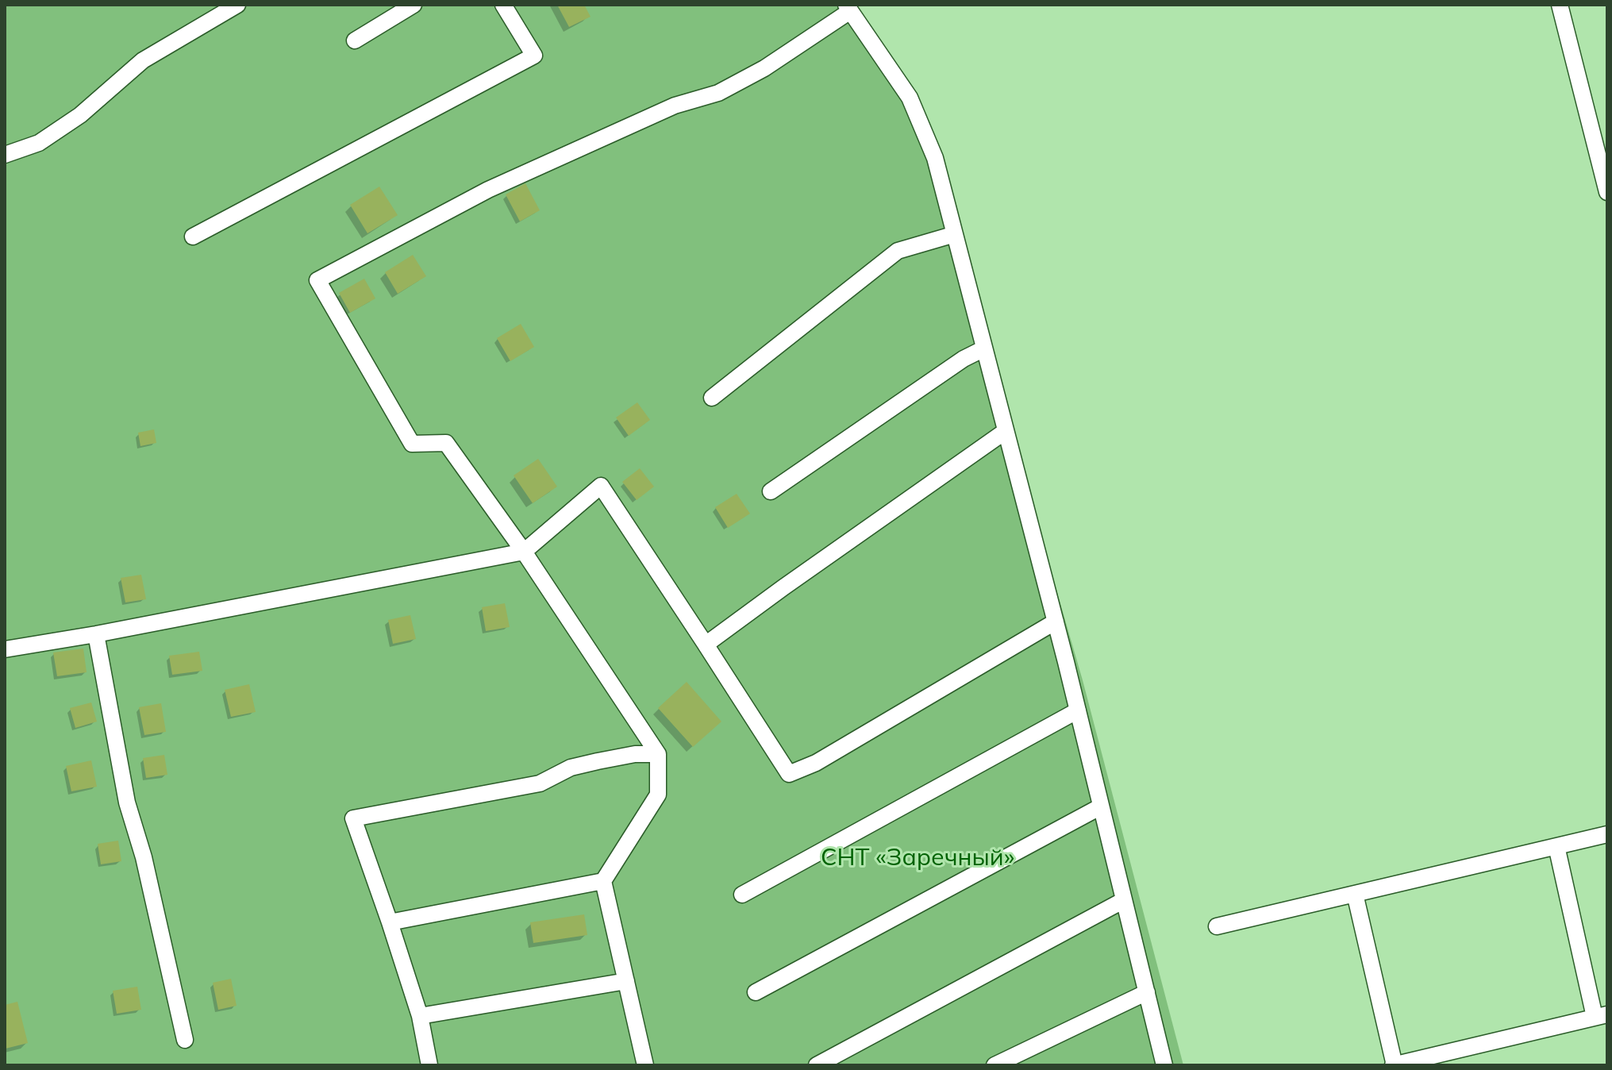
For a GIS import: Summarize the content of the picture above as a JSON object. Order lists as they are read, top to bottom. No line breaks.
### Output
{"parks":["СНТ «Заречный»"]}
